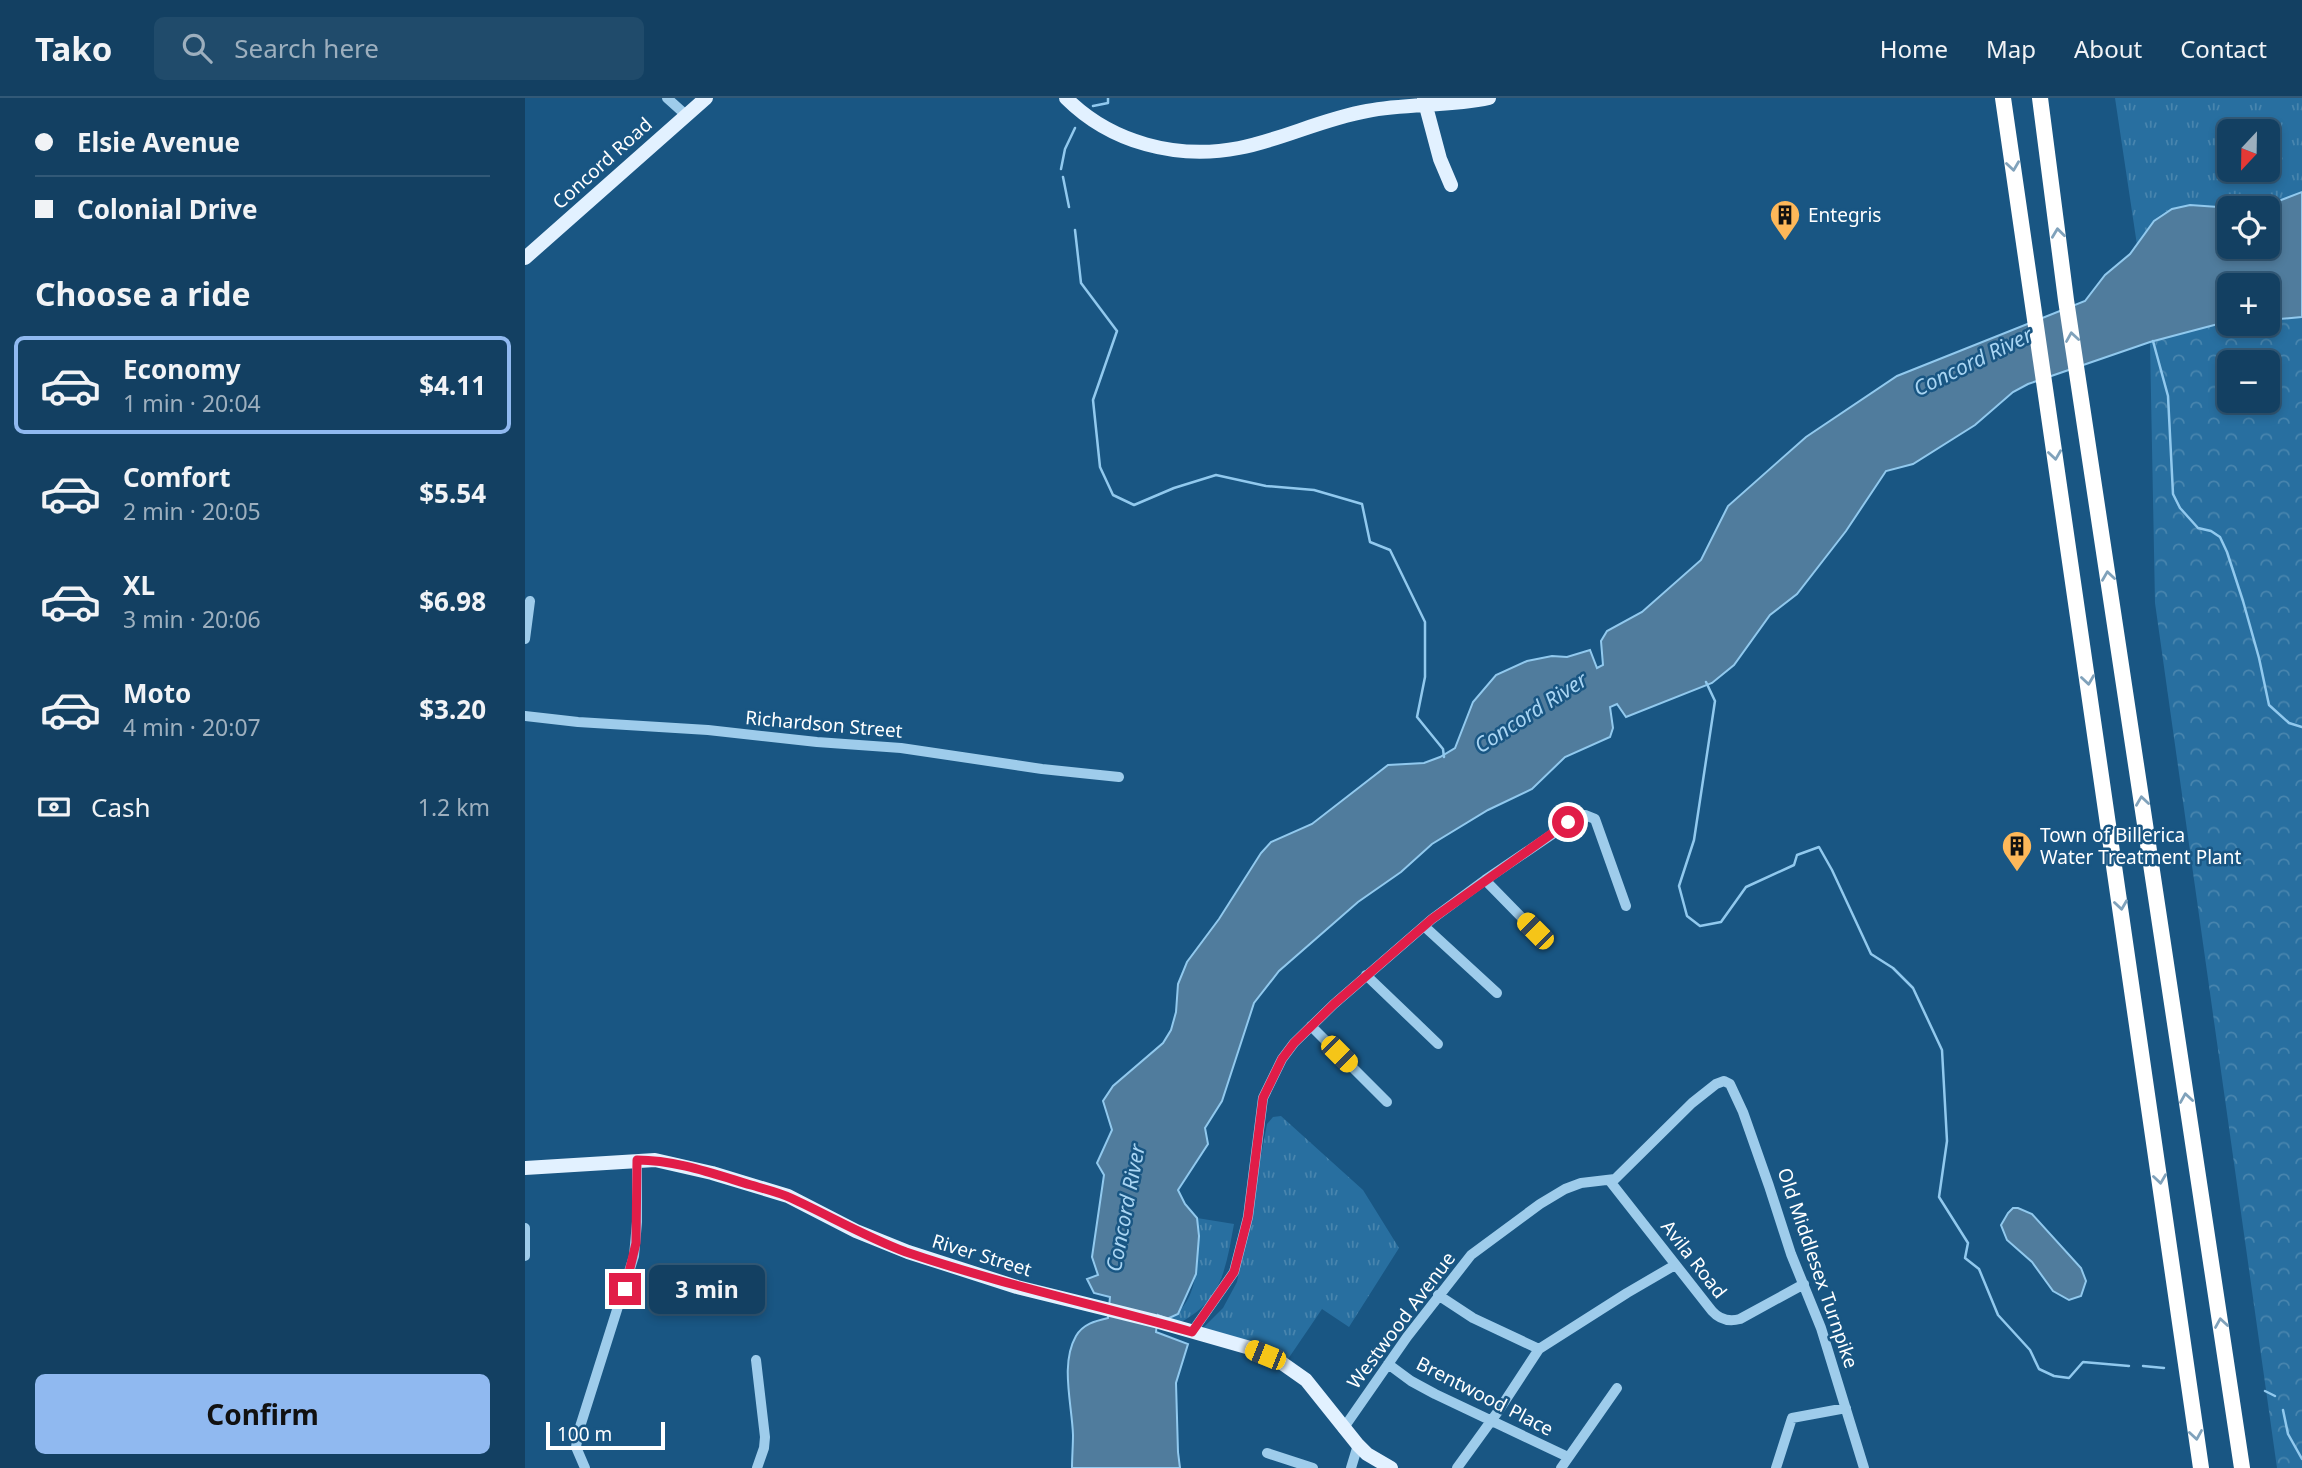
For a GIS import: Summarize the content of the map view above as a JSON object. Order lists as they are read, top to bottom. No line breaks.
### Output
{"streets":{"main road":["Concord Road","River Street"],"street":["Richardson Street","Avila Road","Old Middlesex Turnpike","Westwood Avenue","Brentwood Place"]},"crossings":[["River Street","Westwood Avenue"],["Avila Road","Old Middlesex Turnpike"],["Avila Road","Westwood Avenue"],["Old Middlesex Turnpike","Westwood Avenue"],["Westwood Avenue","Brentwood Place"]],"water":["Concord River"],"places":{"building":["Entegris","Town of Billerica Water Treatment Plant"]},"scale_bar":"100 m","north":"bottom","page":{"header":"Tako","search":"Search here","nav":["Home","Map","About","Contact"],"banner":["Elsie Avenue","Colonial Drive"],"map_buttons":["+","−"],"heading":"Choose a ride","list":[{"name":"Economy","note":"1 min · 20:04","value":"$4.11"},{"name":"Comfort","note":"2 min · 20:05","value":"$5.54"},{"name":"XL","note":"3 min · 20:06","value":"$6.98"},{"name":"Moto","note":"4 min · 20:07","value":"$3.20"}],"pay":["Cash","1.2 km"],"bubble":"3 min","buttons":"Confirm","scale":"100 m"}}
